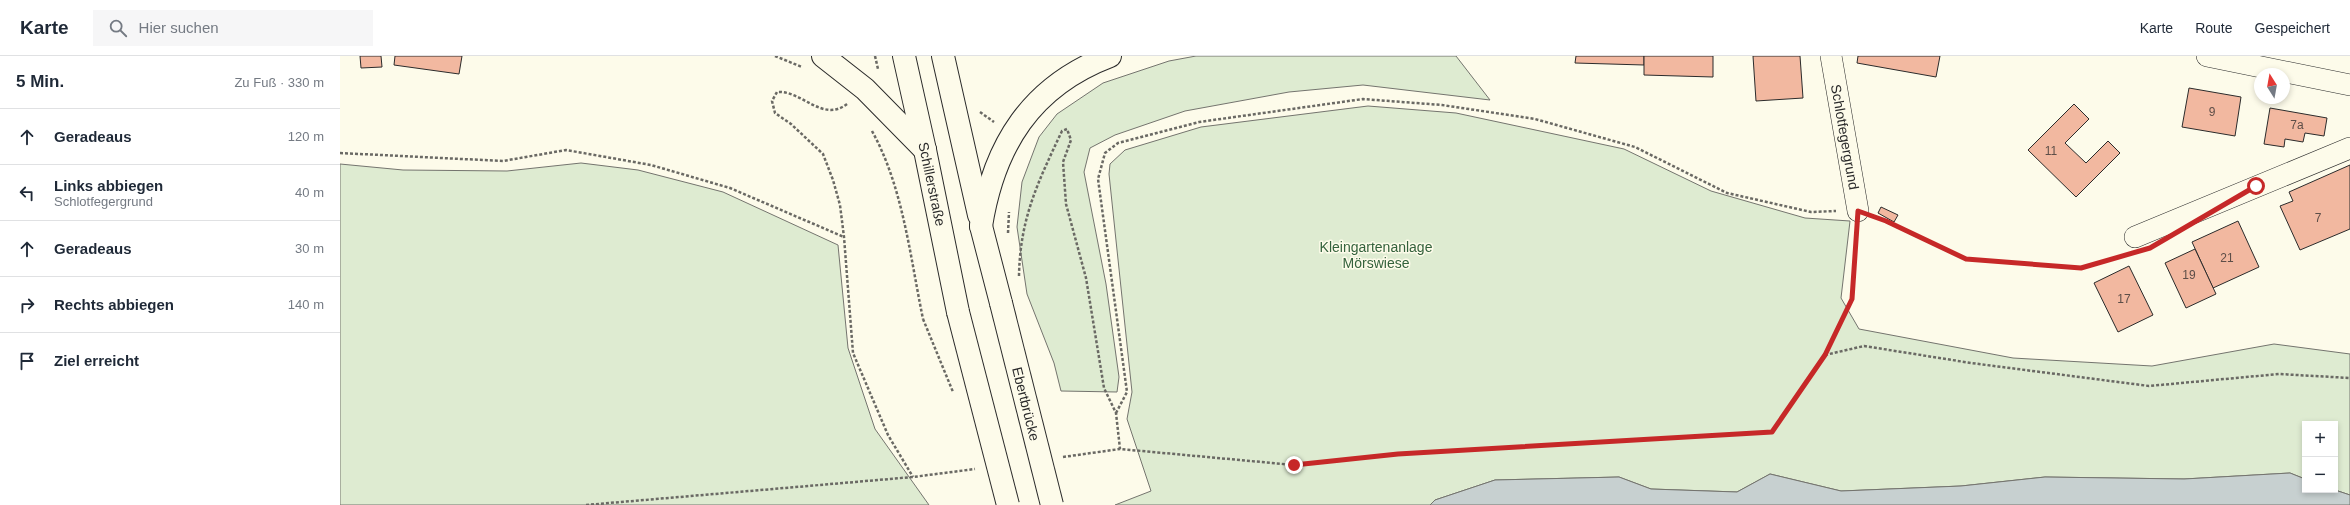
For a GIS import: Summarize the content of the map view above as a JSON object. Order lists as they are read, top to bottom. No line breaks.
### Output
{"streets":{"main road":["Schillerstraße","Ebertbrücke"],"street":["Schlotfegergrund"]},"parks":["Kleingartenanlage Mörswiese"],"house_numbers":["9","7a","11","7","21","19","17"],"north":"top","page":{"header":"Karte","search":"Hier suchen","nav":["Karte","Route","Gespeichert"],"heading":["5 Min.","Zu Fuß · 330 m"],"list":[["Geradeaus","120 m"],["Links abbiegen","Schlotfegergrund","40 m"],["Geradeaus","30 m"],["Rechts abbiegen","140 m"],"Ziel erreicht"],"map_buttons":["+","−"]}}
